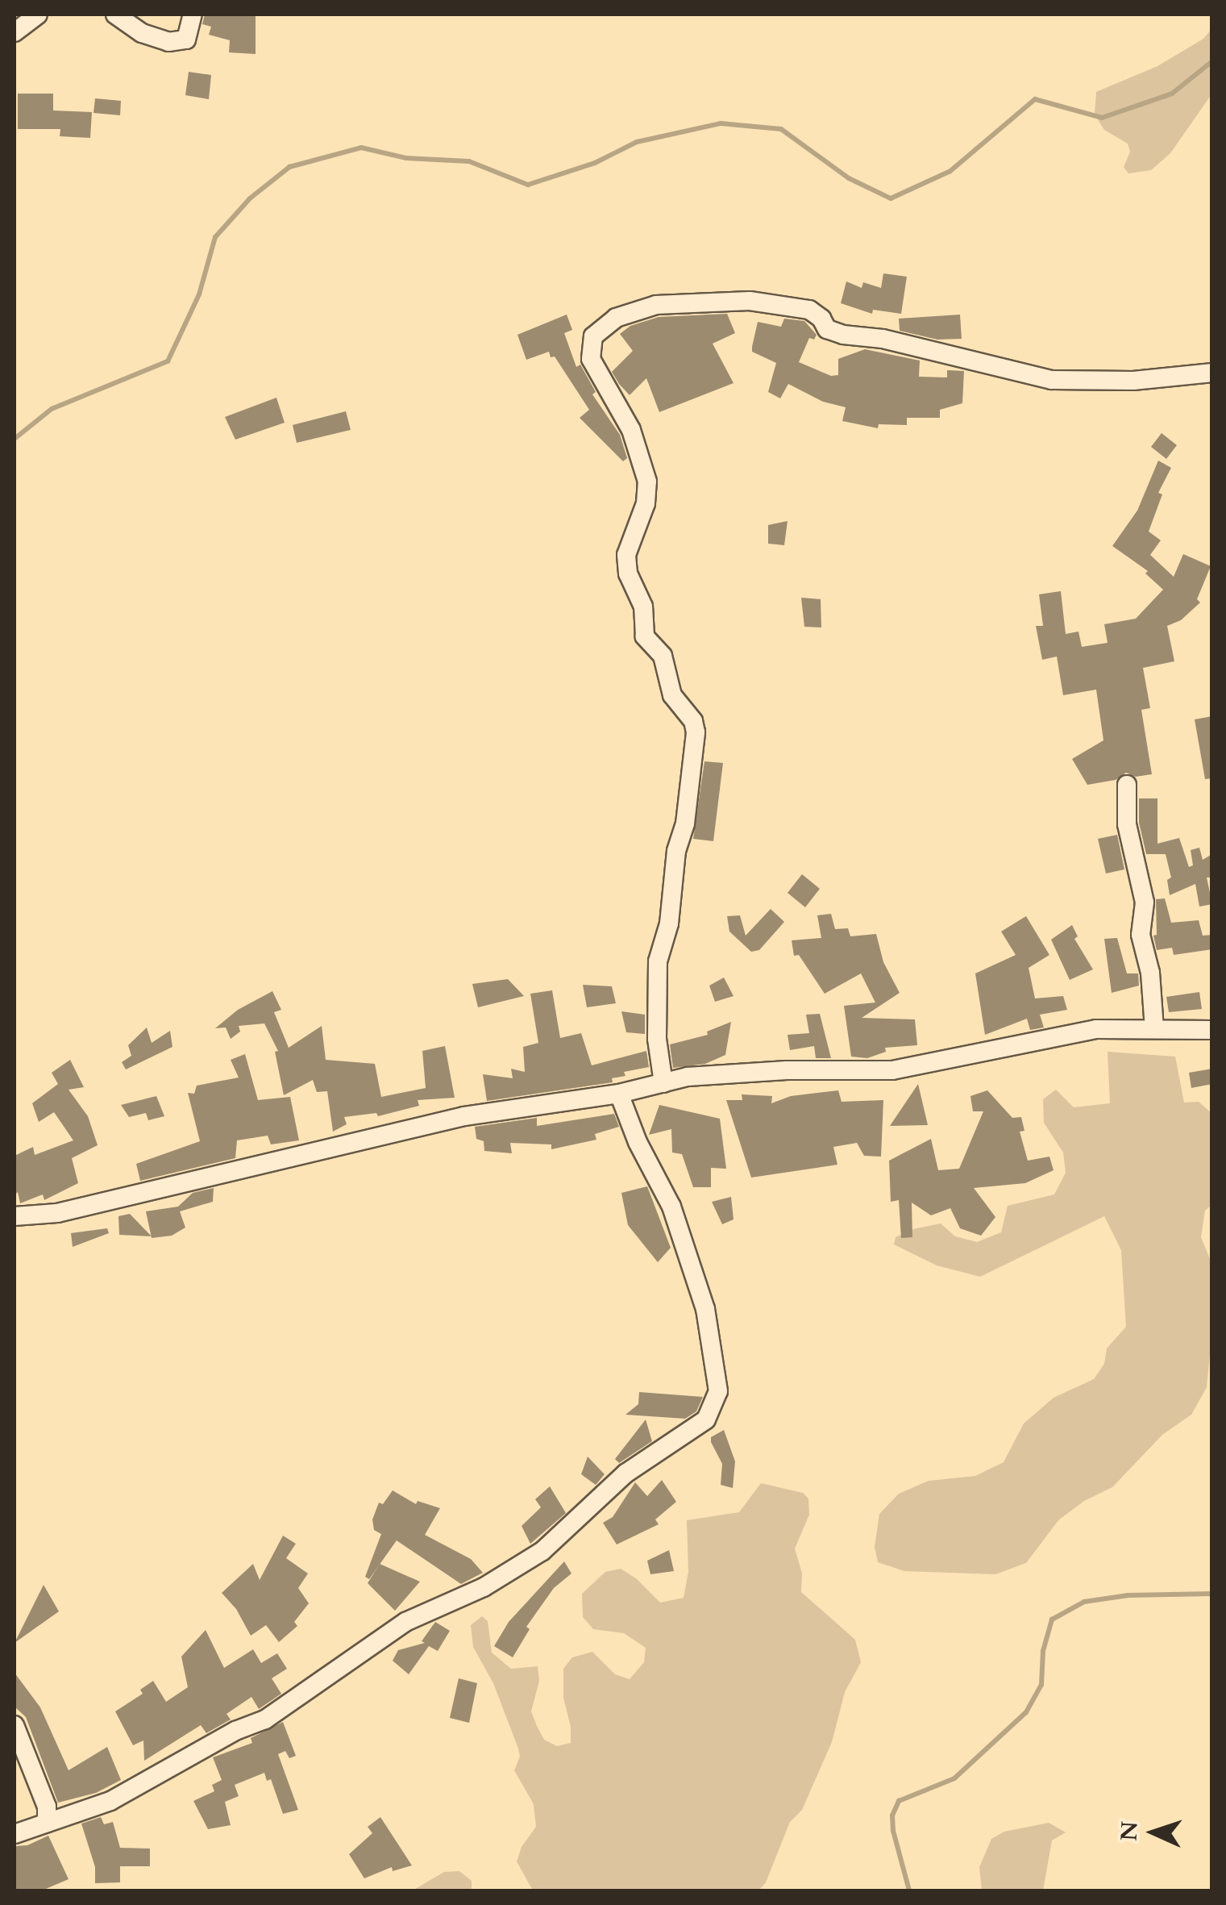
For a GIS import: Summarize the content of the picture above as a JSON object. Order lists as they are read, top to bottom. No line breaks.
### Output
{"north":"left"}
